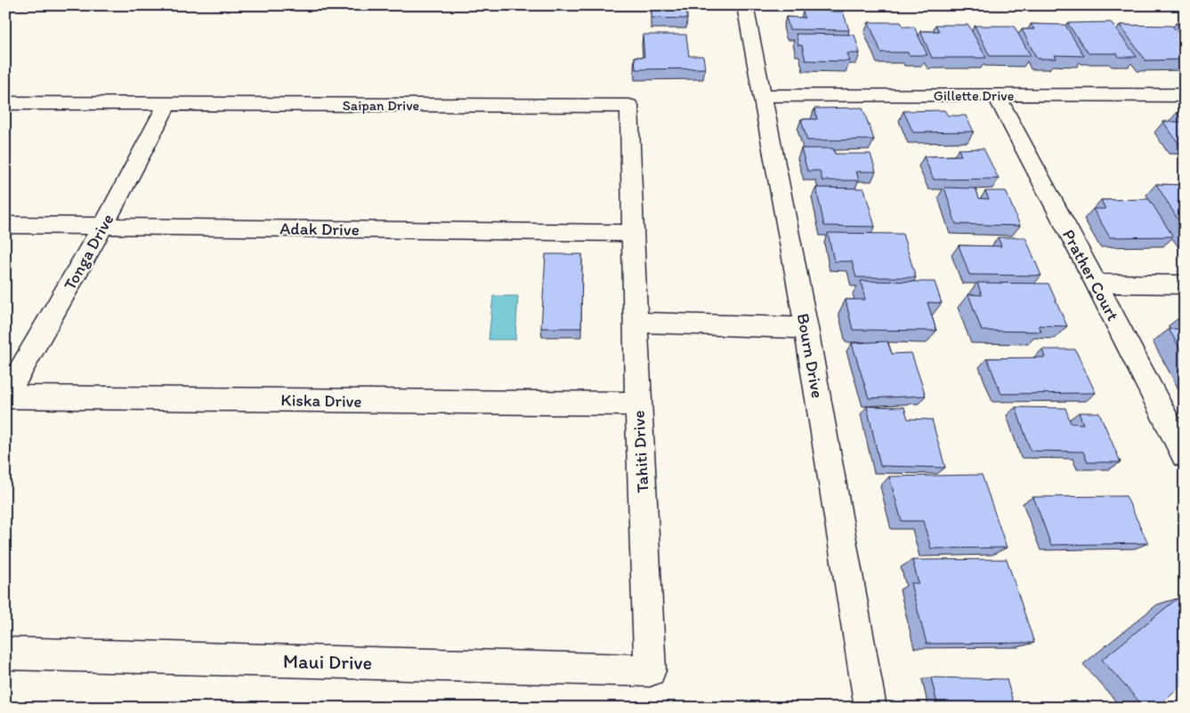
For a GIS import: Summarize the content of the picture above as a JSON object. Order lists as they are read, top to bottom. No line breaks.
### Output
{"streets":{"street":["Gillette Drive","Saipan Drive","Adak Drive","Tonga Drive","Prather Court","Bourn Drive","Kiska Drive","Tahiti Drive","Maui Drive"]},"crossings":[["Gillette Drive","Prather Court"],["Gillette Drive","Bourn Drive"],["Saipan Drive","Adak Drive"],["Saipan Drive","Tonga Drive"],["Saipan Drive","Tahiti Drive"],["Adak Drive","Tonga Drive"],["Adak Drive","Tahiti Drive"],["Tonga Drive","Kiska Drive"],["Kiska Drive","Tahiti Drive"],["Tahiti Drive","Maui Drive"]]}
